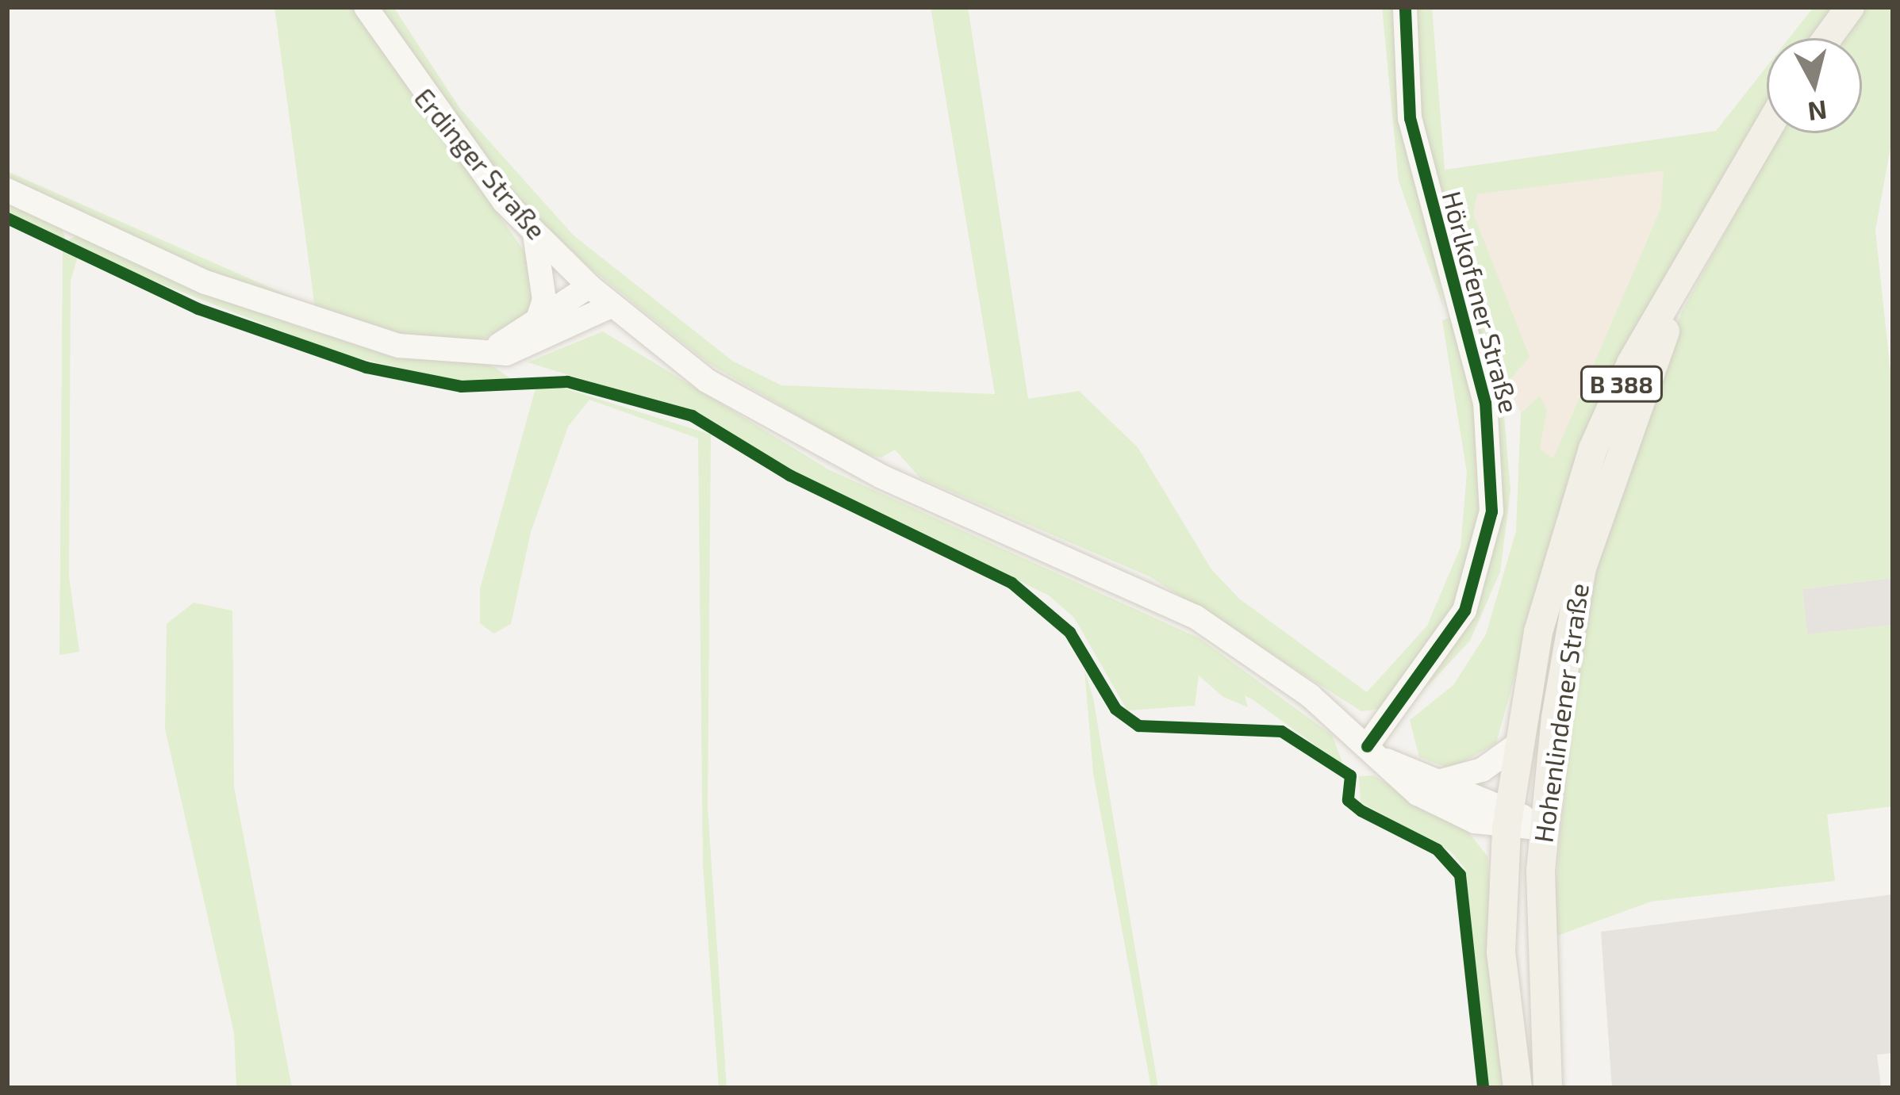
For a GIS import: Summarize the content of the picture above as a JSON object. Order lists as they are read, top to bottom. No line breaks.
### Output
{"streets":{"main road":["Erdinger Straße","Hörlkofener Straße","B 388","Hohenlindener Straße"]},"crossings":[["Erdinger Straße","Hörlkofener Straße"],["B 388","Hohenlindener Straße"]],"north":"bottom"}
